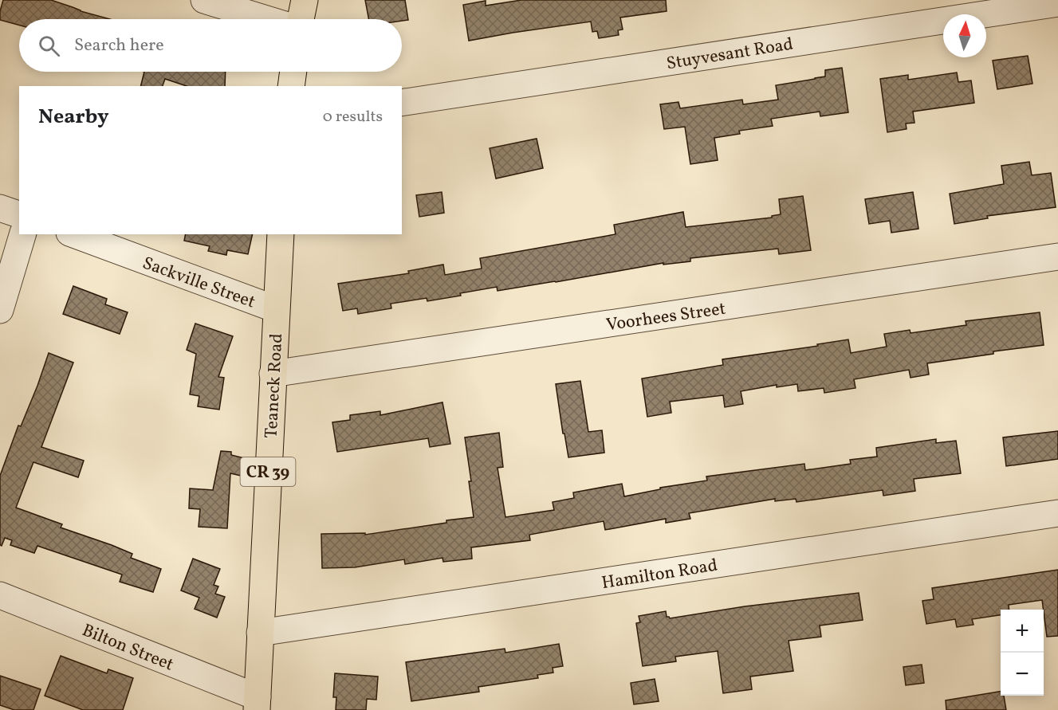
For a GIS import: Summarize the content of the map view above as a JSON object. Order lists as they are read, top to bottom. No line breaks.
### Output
{"streets":{"main road":["Teaneck Road","CR 39"],"street":["Stuyvesant Road","Sackville Street","Voorhees Street","Hamilton Road","Bilton Street"]},"crossings":[["Sackville Street","Teaneck Road"],["Voorhees Street","Teaneck Road"],["Teaneck Road","Hamilton Road"],["Teaneck Road","Bilton Street"]],"north":"top","page":{"search":"Search here","heading":["Nearby","0 results"],"map_buttons":["+","−"]}}
